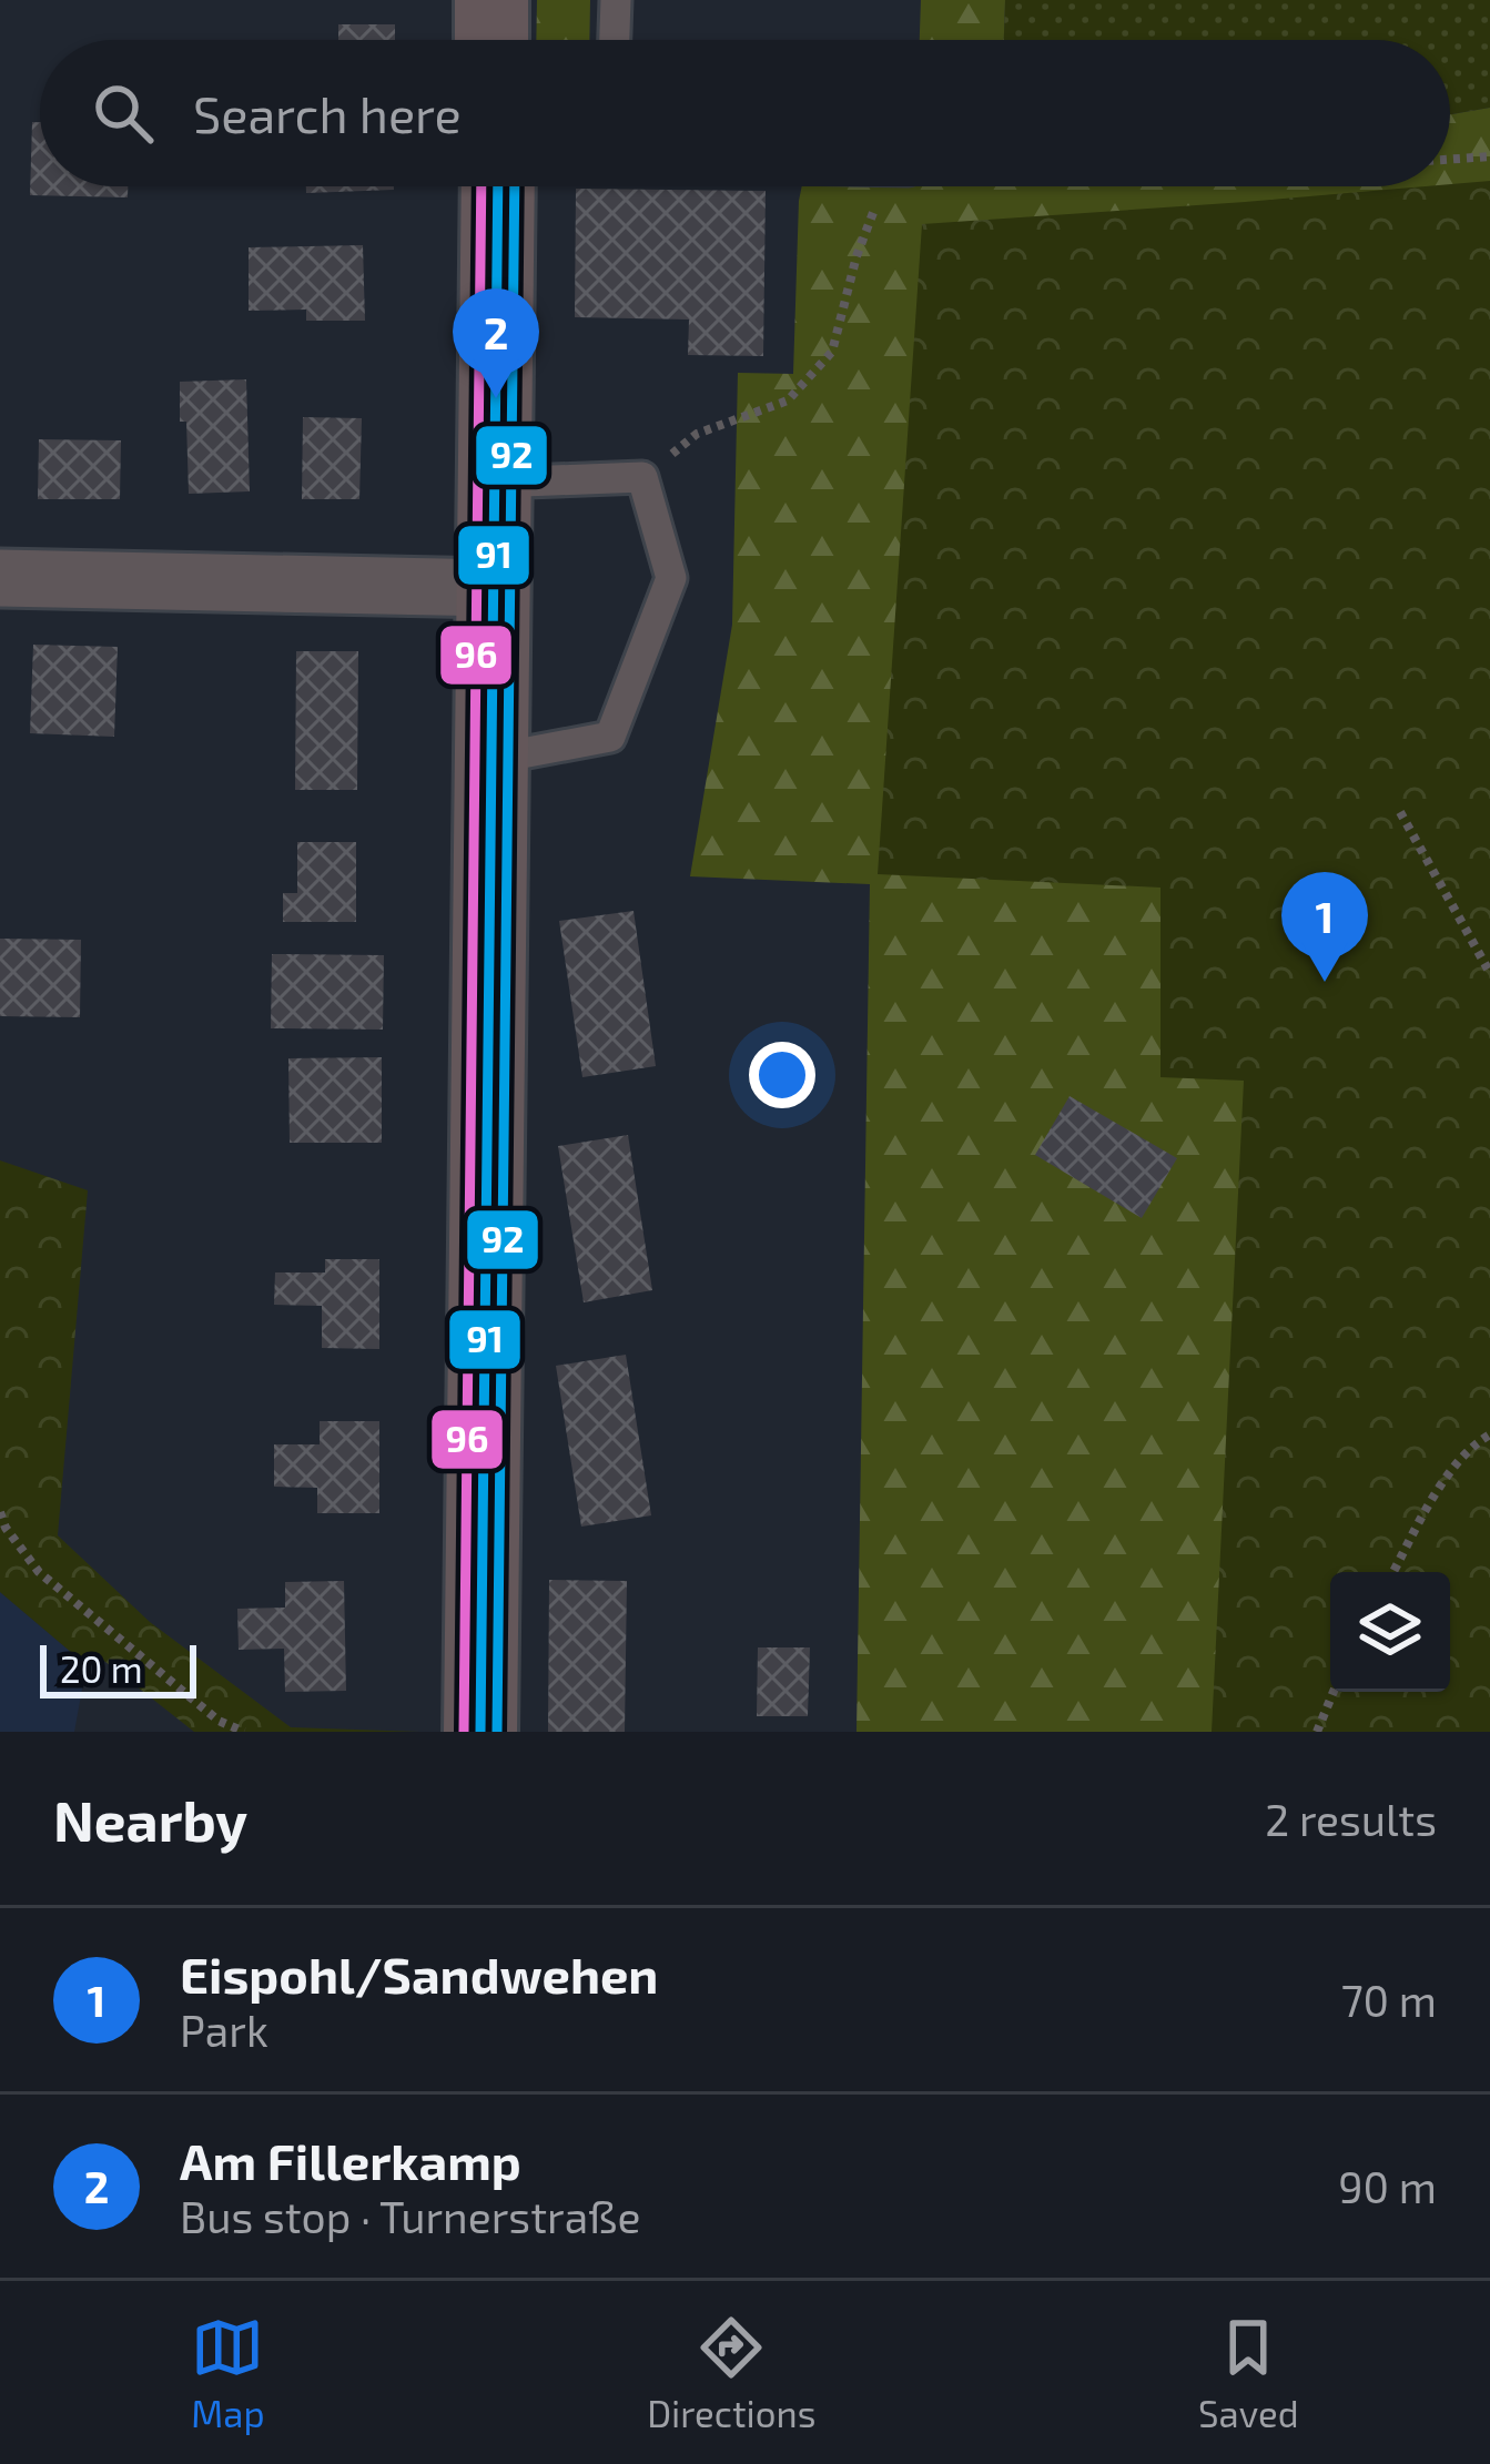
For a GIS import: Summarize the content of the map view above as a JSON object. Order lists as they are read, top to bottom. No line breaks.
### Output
{"lines":["transit line 91","transit line 92","transit line 96"],"scale_bar":"20 m","page":{"search":"Search here","pins":["2","1"],"scale":"20 m","heading":["Nearby","2 results"],"list":[{"mark":"1","name":"Eispohl/Sandwehen","note":"Park","value":"70 m"},{"mark":"2","name":"Am Fillerkamp","note":"Bus stop · Turnerstraße","value":"90 m"}],"nav":["Map","Directions","Saved"]}}
